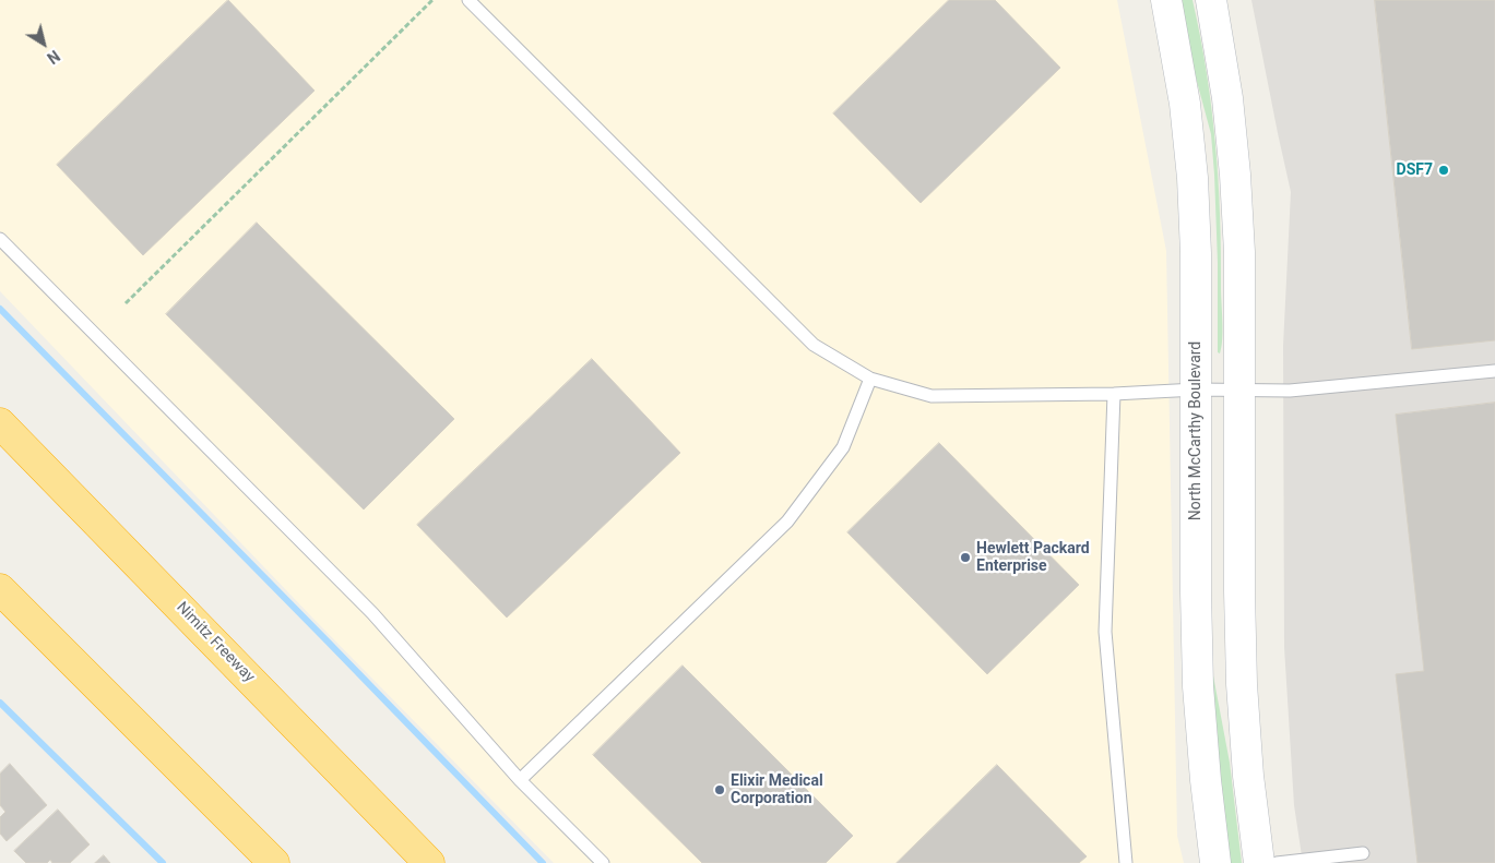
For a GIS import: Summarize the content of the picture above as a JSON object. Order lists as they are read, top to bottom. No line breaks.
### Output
{"streets":{"highway":["Nimitz Freeway"],"main road":["North McCarthy Boulevard"]},"places":["DSF7","Hewlett Packard Enterprise","Elixir Medical Corporation"],"north":"bottom right"}
